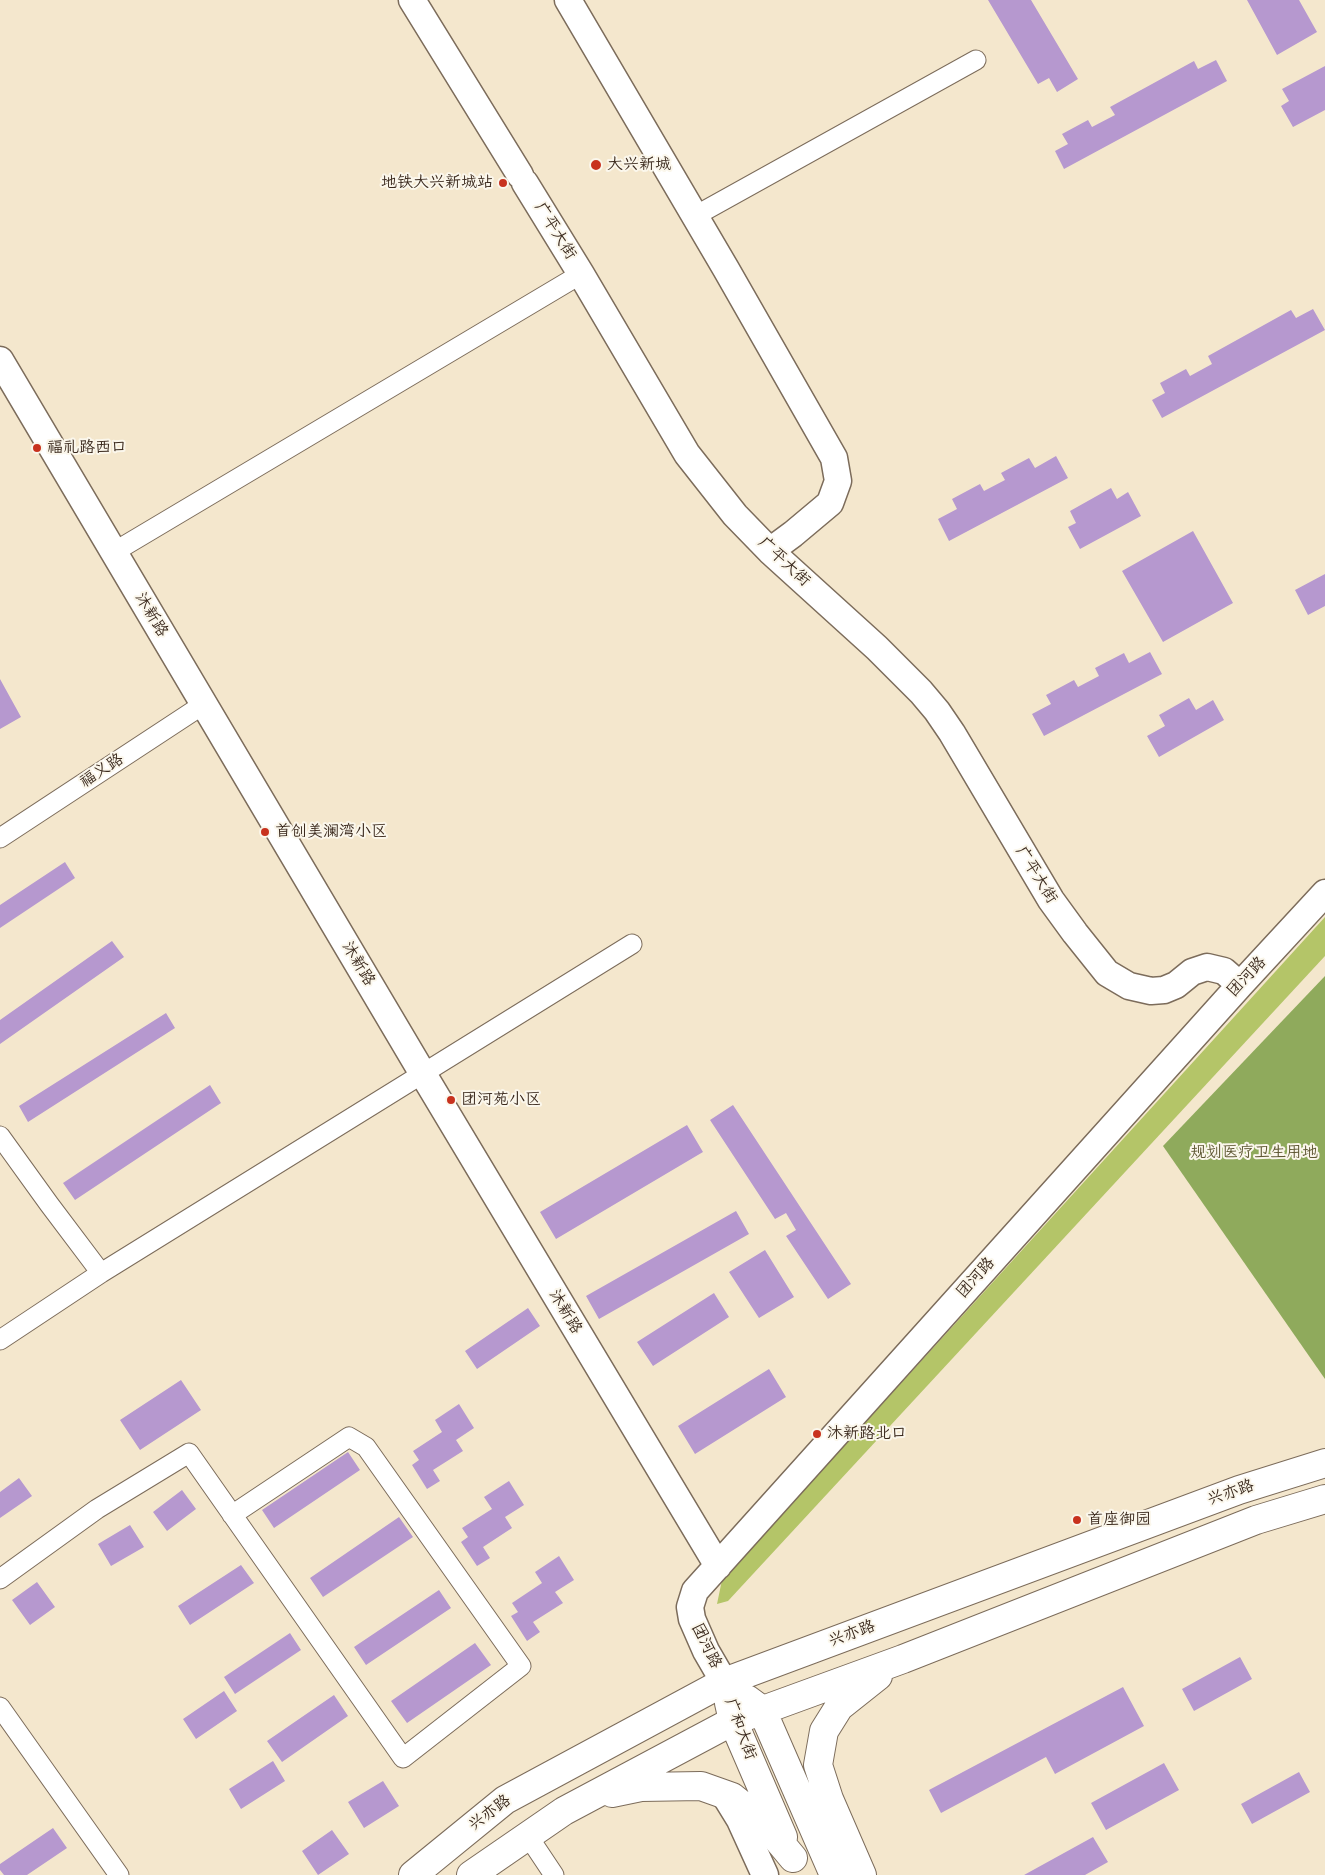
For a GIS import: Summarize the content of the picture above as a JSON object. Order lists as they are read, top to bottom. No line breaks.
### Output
{"streets":{"main road":["兴亦路","广和大街"],"street":["广平大街","沐新路","福义路","团河路"]},"crossings":[["广平大街","团河路"],["沐新路","福义路"],["沐新路","团河路"],["团河路","兴亦路"],["团河路","广和大街"],["兴亦路","广和大街"]],"parks":["规划医疗卫生用地"],"places":["大兴新城","地铁大兴新城站","福礼路西口","首创美澜湾小区","团河苑小区","沐新路北口","首座御园"]}
